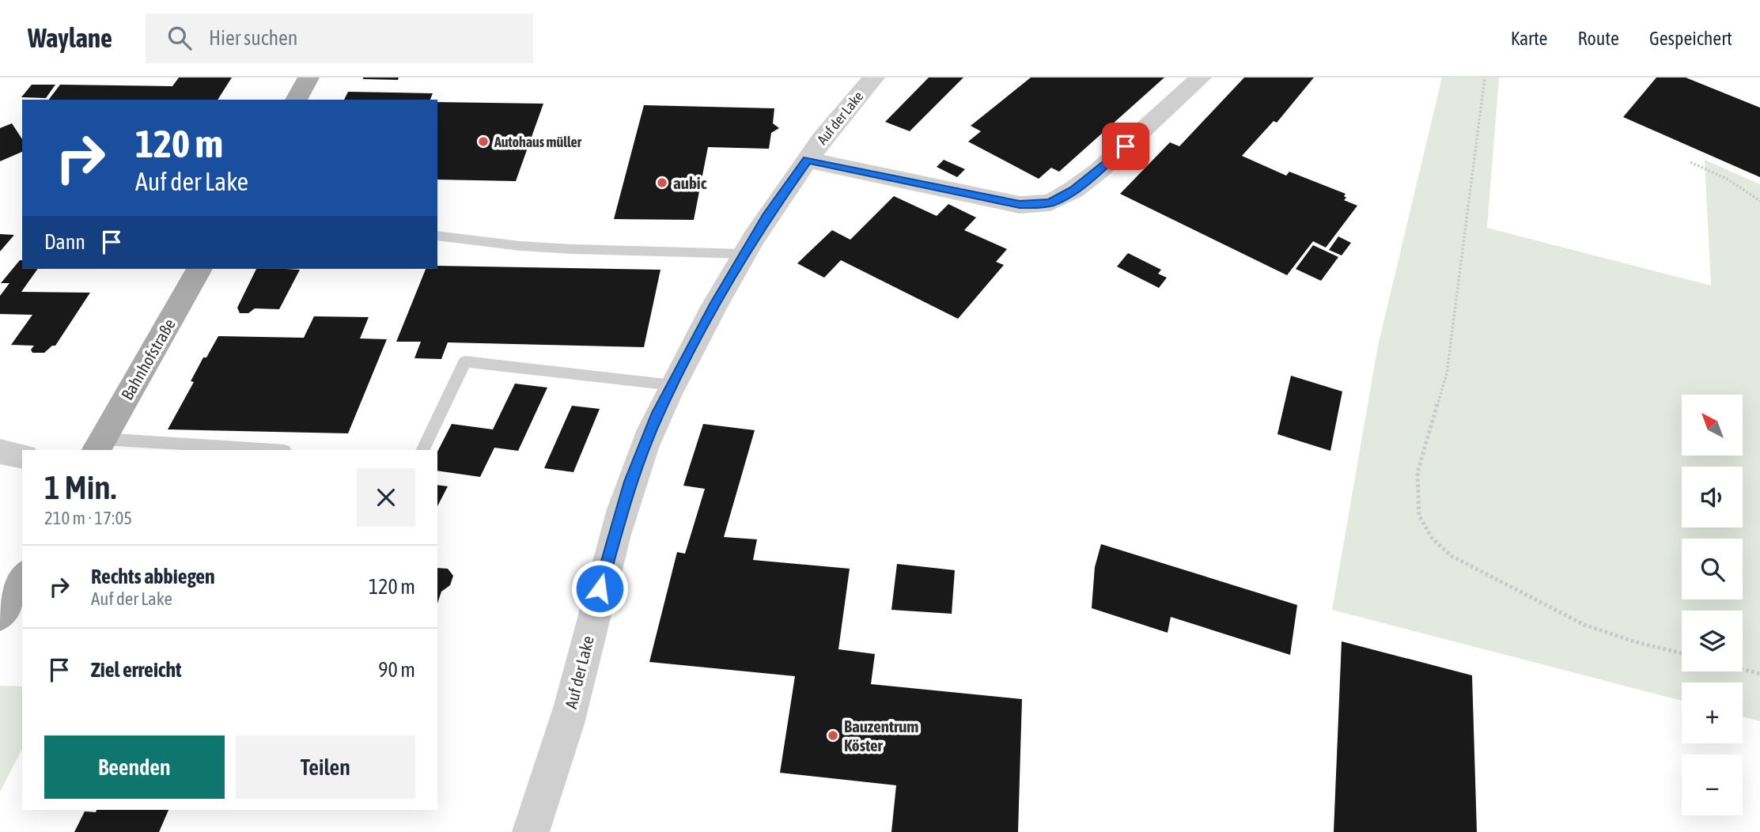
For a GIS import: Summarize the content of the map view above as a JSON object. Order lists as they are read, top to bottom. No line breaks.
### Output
{"streets":{"main road":["Bahnhofstraße"],"street":["Auf der Lake"]},"places":["Autohaus müller","aubic","Bauzentrum Köster"],"north":"top left","page":{"header":"Waylane","search":"Hier suchen","nav":["Karte","Route","Gespeichert"],"turn":["120 m","Auf der Lake"],"then":"Dann","map_buttons":["+","−"],"heading":["1 Min.","210 m · 17:05"],"list":[{"name":"Rechts abbiegen","note":"Auf der Lake","value":"120 m"},{"name":"Ziel erreicht","value":"90 m"}],"buttons":["Beenden","Teilen"]}}
